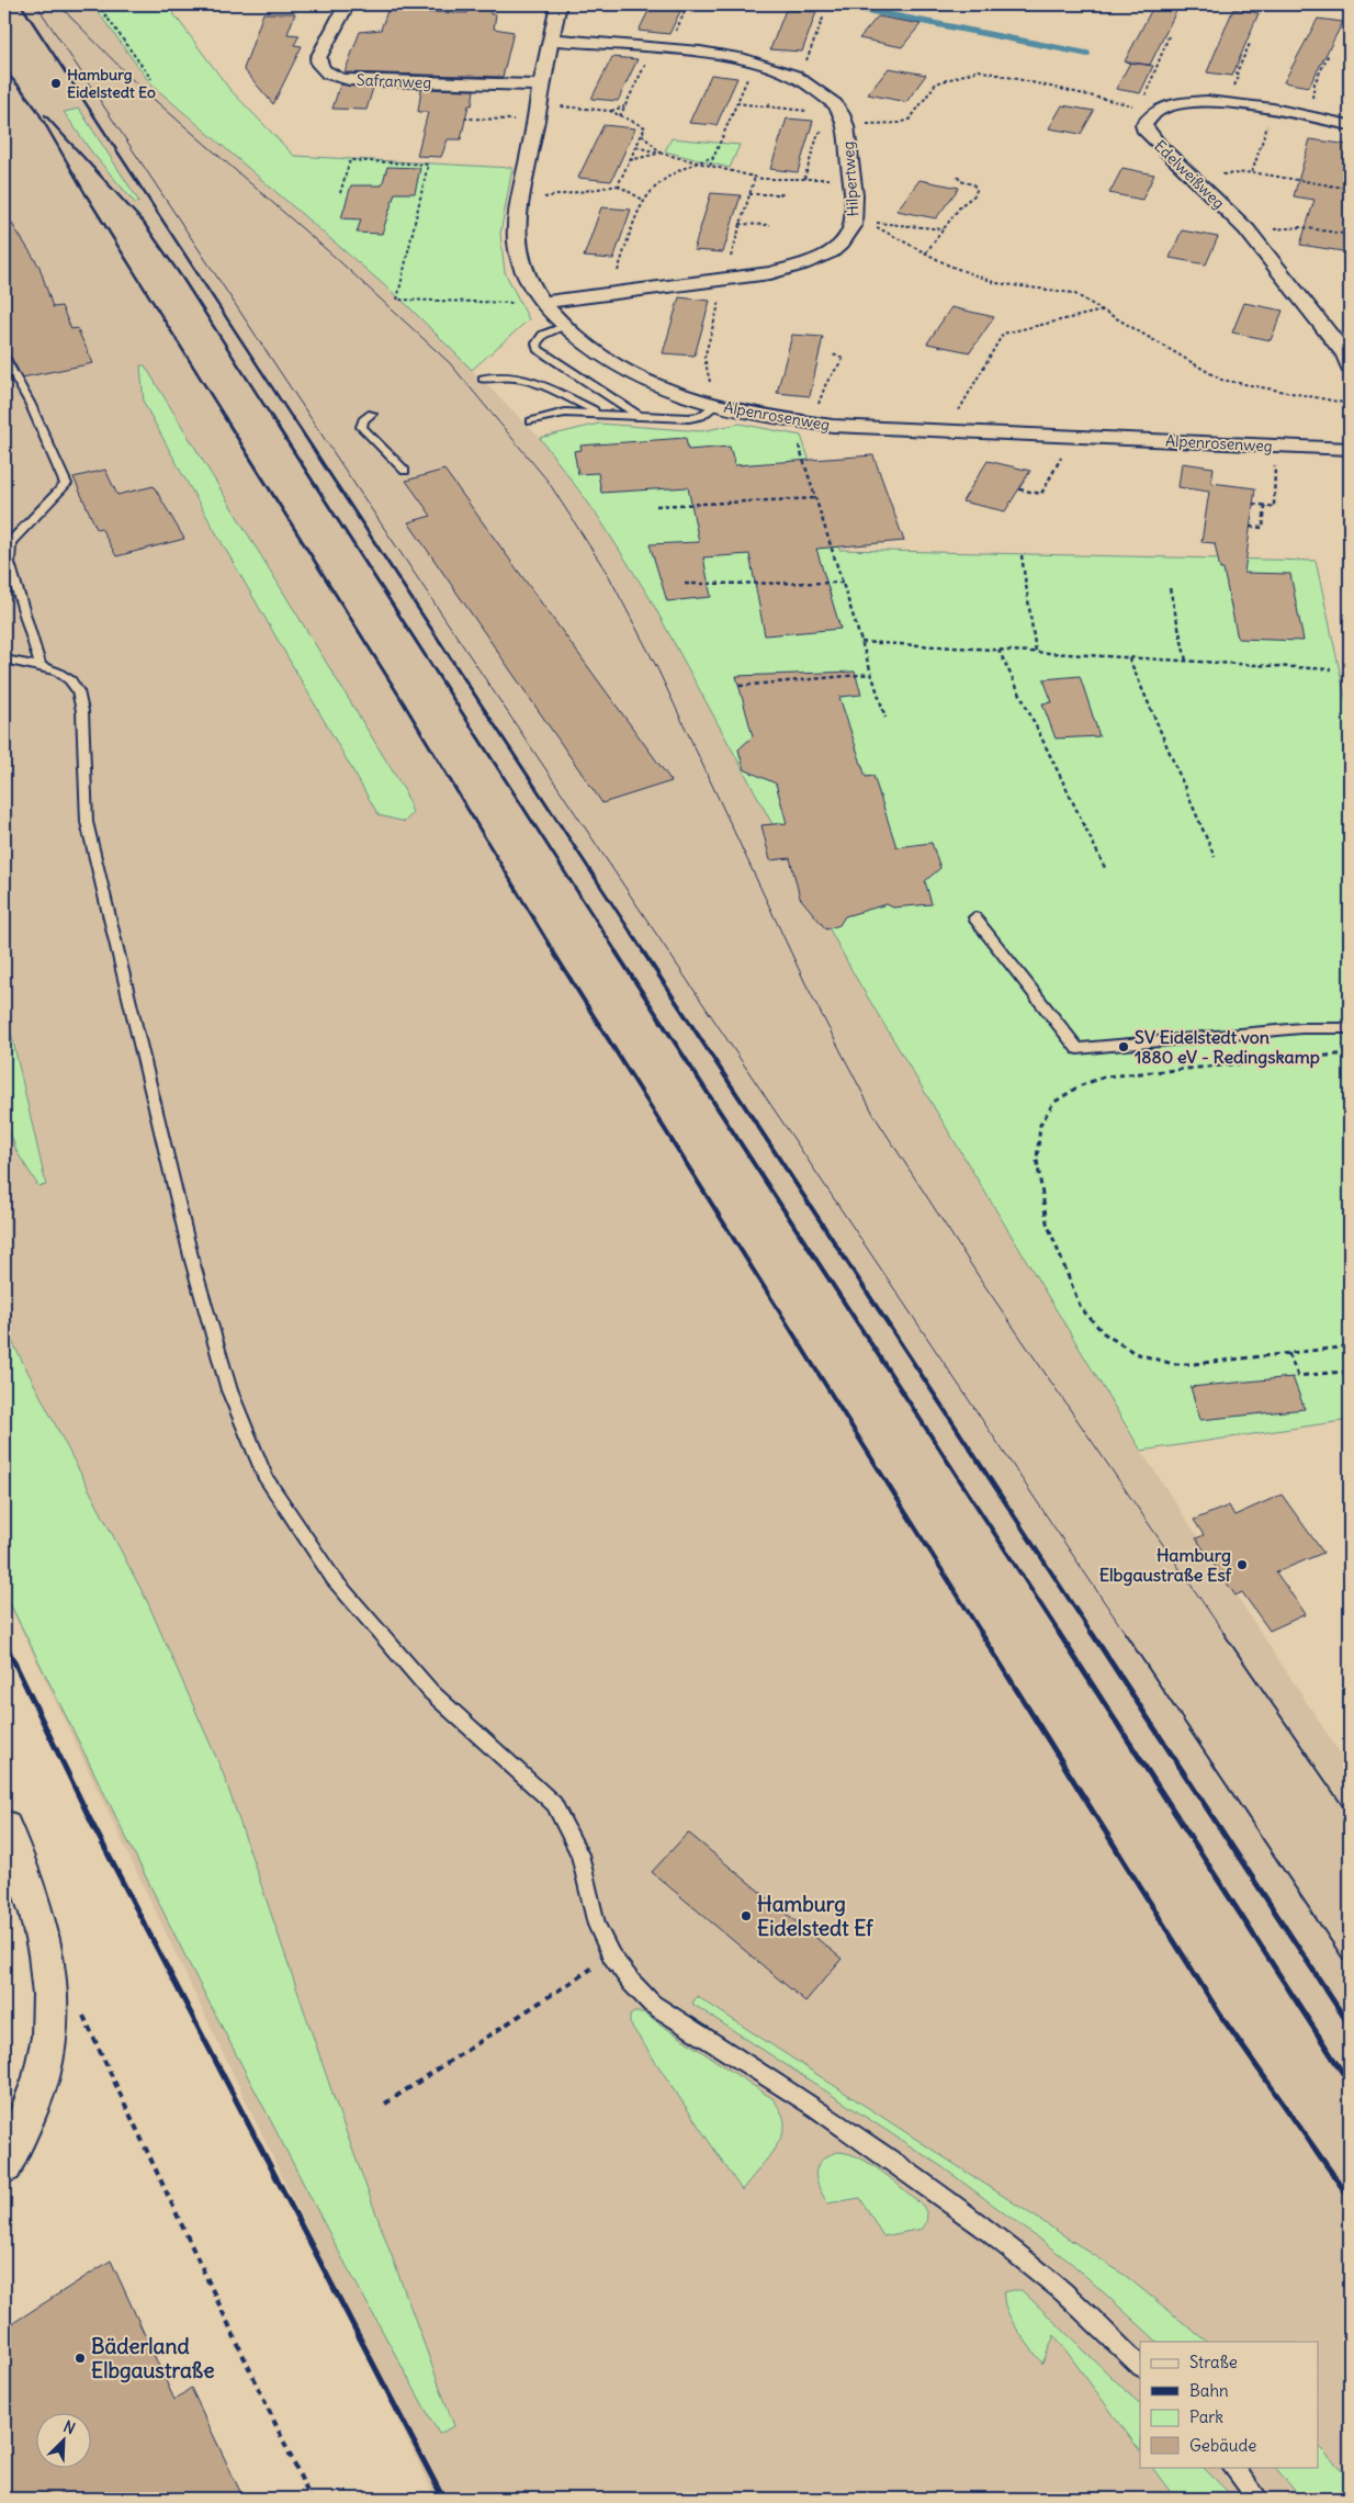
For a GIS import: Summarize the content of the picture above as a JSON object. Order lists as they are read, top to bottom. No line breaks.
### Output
{"streets":{"street":["Safranweg","Edelweißweg","Hilpertweg","Alpenrosenweg"]},"crossings":[["Safranweg","Alpenrosenweg"],["Hilpertweg","Alpenrosenweg"]],"places":["Hamburg Eidelstedt Eo","SV Eidelstedt von 1880 eV - Redingskamp","Hamburg Elbgaustraße Esf","Hamburg Eidelstedt Ef","Bäderland Elbgaustraße"],"legend":["Straße","Bahn","Park","Gebäude"],"north":"top right"}
